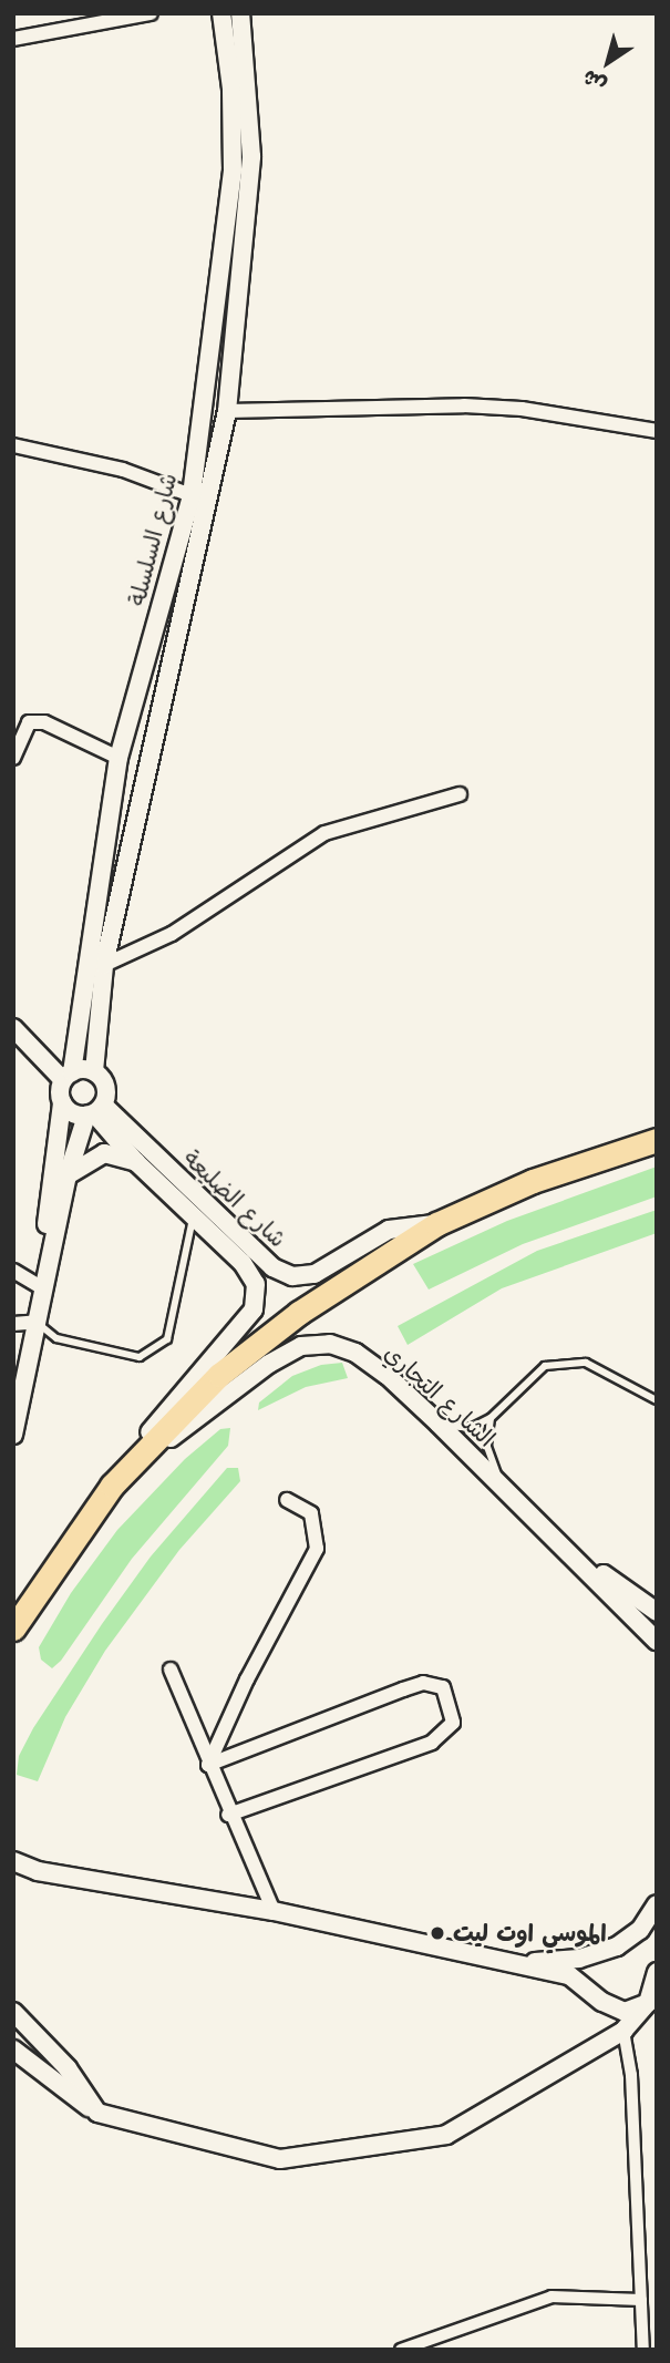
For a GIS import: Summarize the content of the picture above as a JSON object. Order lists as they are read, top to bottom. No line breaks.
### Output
{"streets":{"street":["شارع السلسلة","شارع الضليعة","الشارع التجاري"]},"crossings":[["شارع السلسلة","شارع الضليعة"]],"places":["الموسي اوت ليت"],"north":"bottom left"}
